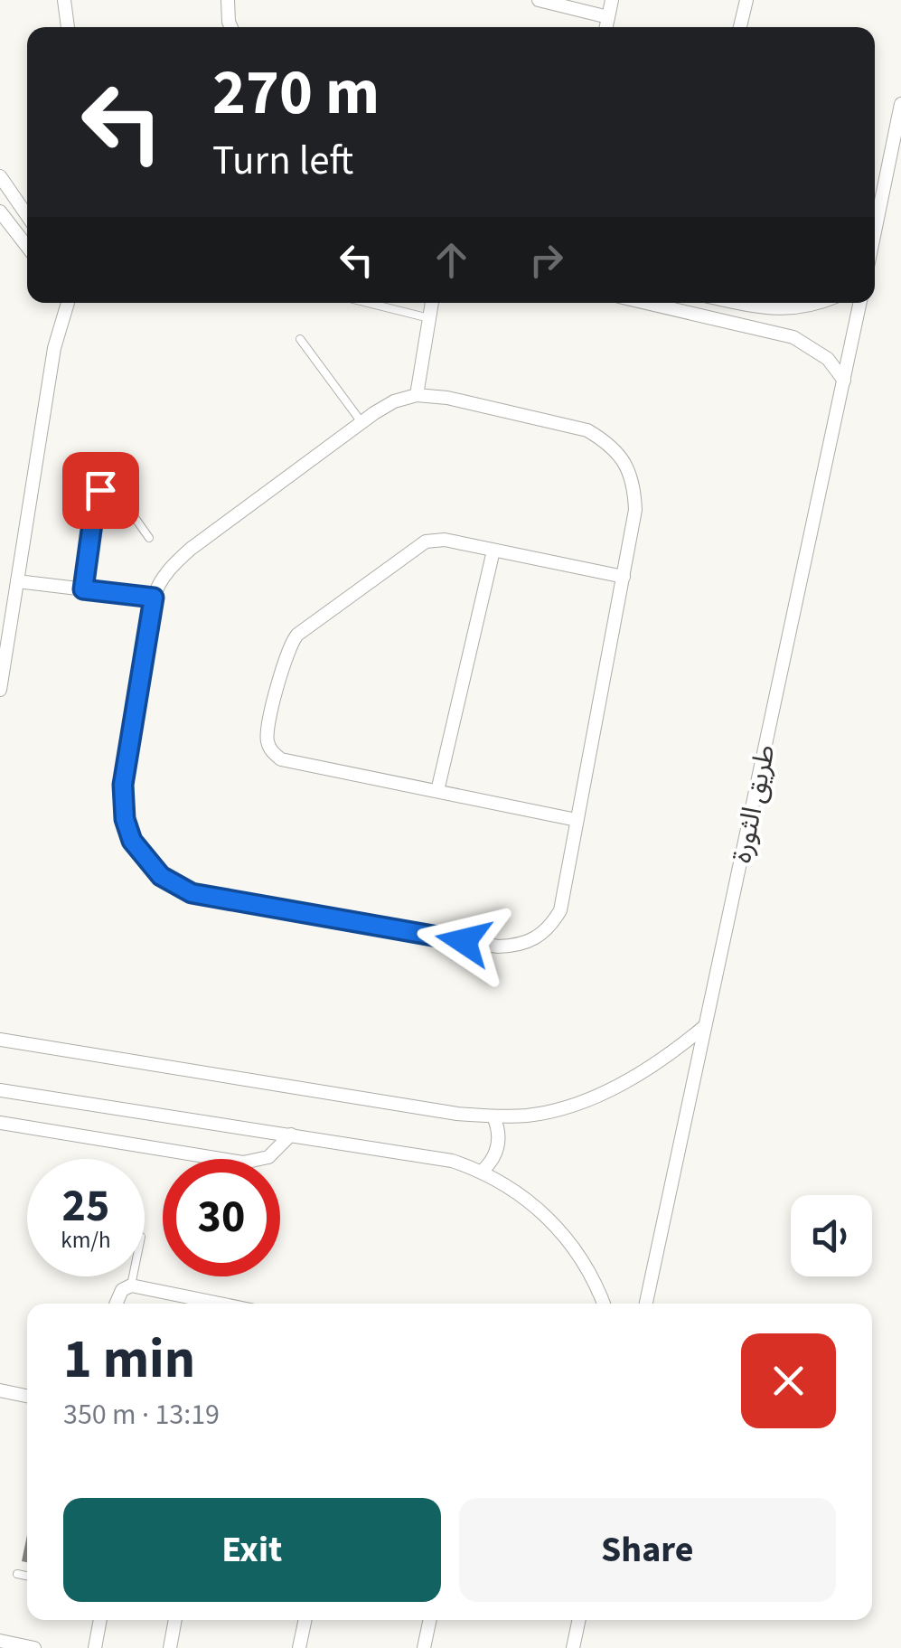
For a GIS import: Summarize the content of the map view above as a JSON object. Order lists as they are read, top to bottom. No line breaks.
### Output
{"streets":{"street":["طريق الثورة"]},"page":{"turn":["270 m","Turn left"],"speed":"25 km/h","limit":"30","heading":["1 min","350 m · 13:19"],"buttons":["Exit","Share"]}}
